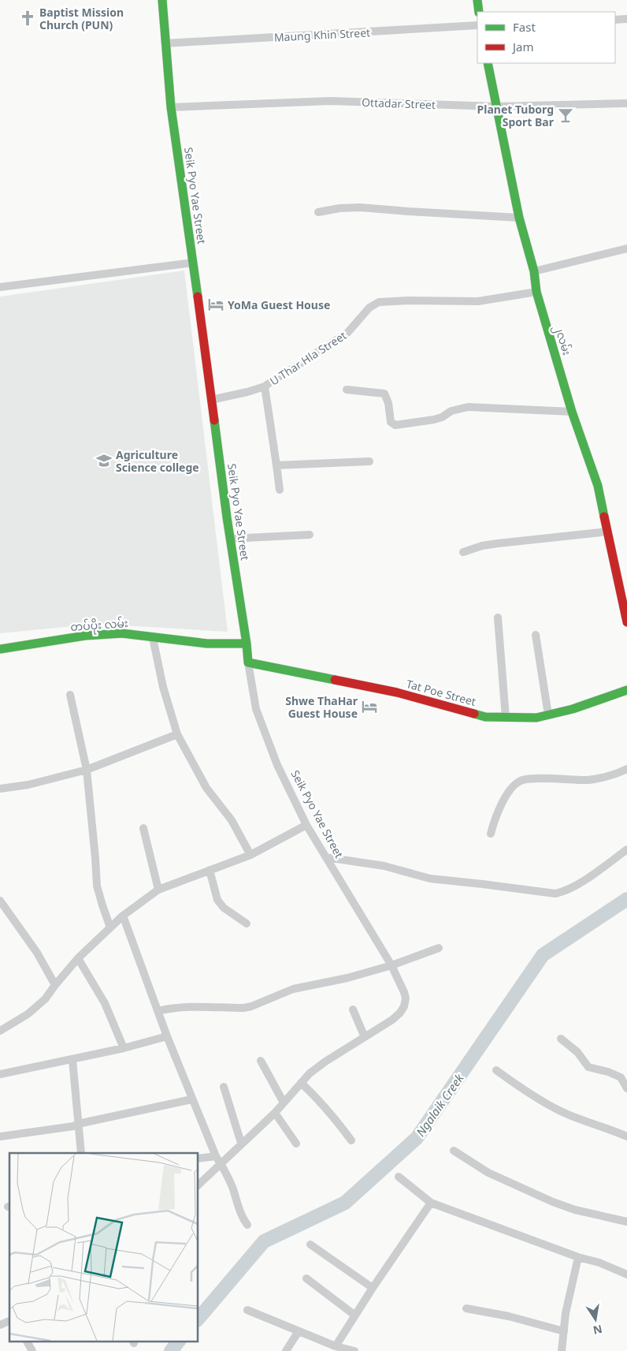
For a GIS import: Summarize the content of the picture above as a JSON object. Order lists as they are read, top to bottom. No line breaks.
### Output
{"streets":{"street":["Maung Khin Street","Ottadar Street","Seik Pyo Yae Street","၂လမ်း","U Thar Hla Street","တပ်ပိုး လမ်း","Tat Poe Street"]},"crossings":[["Maung Khin Street","Seik Pyo Yae Street"],["Ottadar Street","Seik Pyo Yae Street"],["Ottadar Street","၂လမ်း"],["Seik Pyo Yae Street","U Thar Hla Street"],["Seik Pyo Yae Street","တပ်ပိုး လမ်း"],["Seik Pyo Yae Street","Tat Poe Street"],["၂လမ်း","U Thar Hla Street"]],"water":["Ngalaik Creek"],"places":{"church":["Baptist Mission Church (PUN)"],"bar":["Planet Tuborg Sport Bar"],"hotel":["YoMa Guest House","Shwe ThaHar Guest House"],"school or university":["Agriculture Science college"]},"legend":["Fast","Jam"],"north":"bottom"}
